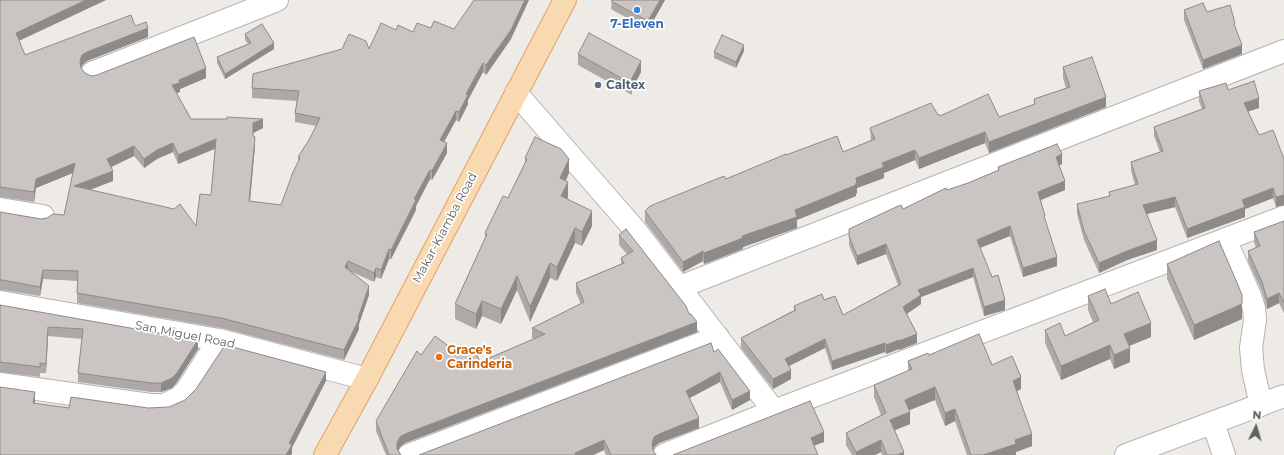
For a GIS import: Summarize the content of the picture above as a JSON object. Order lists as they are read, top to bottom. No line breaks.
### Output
{"streets":{"main road":["Makar-Kiamba Road"],"street":["San Miguel Road"]},"crossings":[["Makar-Kiamba Road","San Miguel Road"]],"places":["7-Eleven","Caltex","Grace's Carinderia"],"north":"top"}
